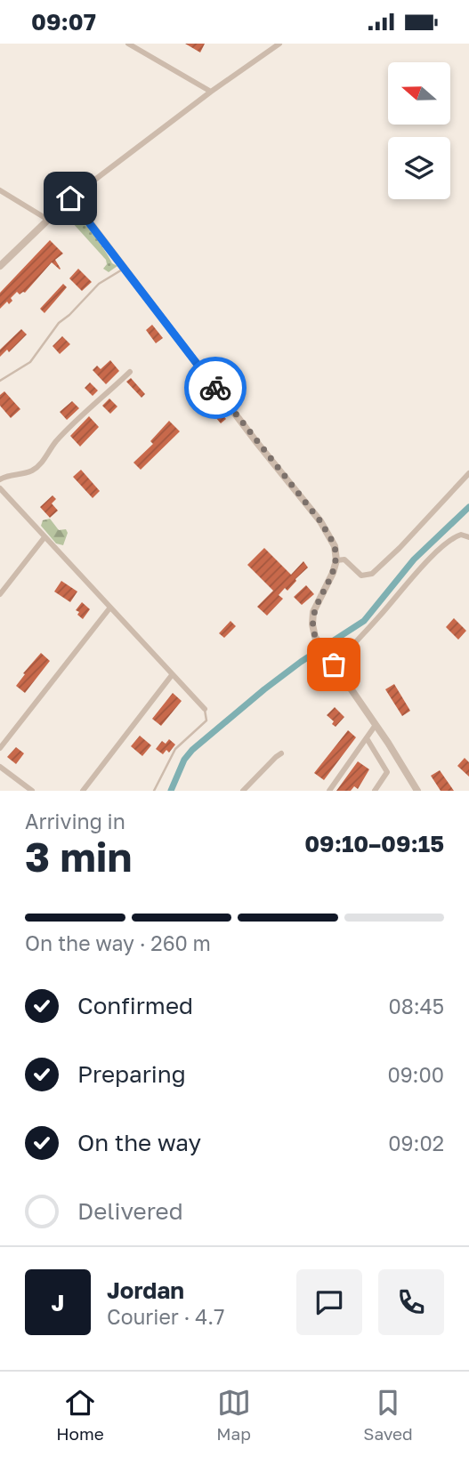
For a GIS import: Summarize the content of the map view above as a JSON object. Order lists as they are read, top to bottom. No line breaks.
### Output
{"north":"left","page":{"status":"09:07","heading":["3 min","Arriving in","09:10–09:15"],"panel":["Jordan","Courier · 4.7"],"bar":"On the way · 260 m","list":[["Confirmed","08:45"],["Preparing","09:00"],["On the way","09:02"],"Delivered"],"round":"J","tabs":["Home","Map","Saved"]}}
